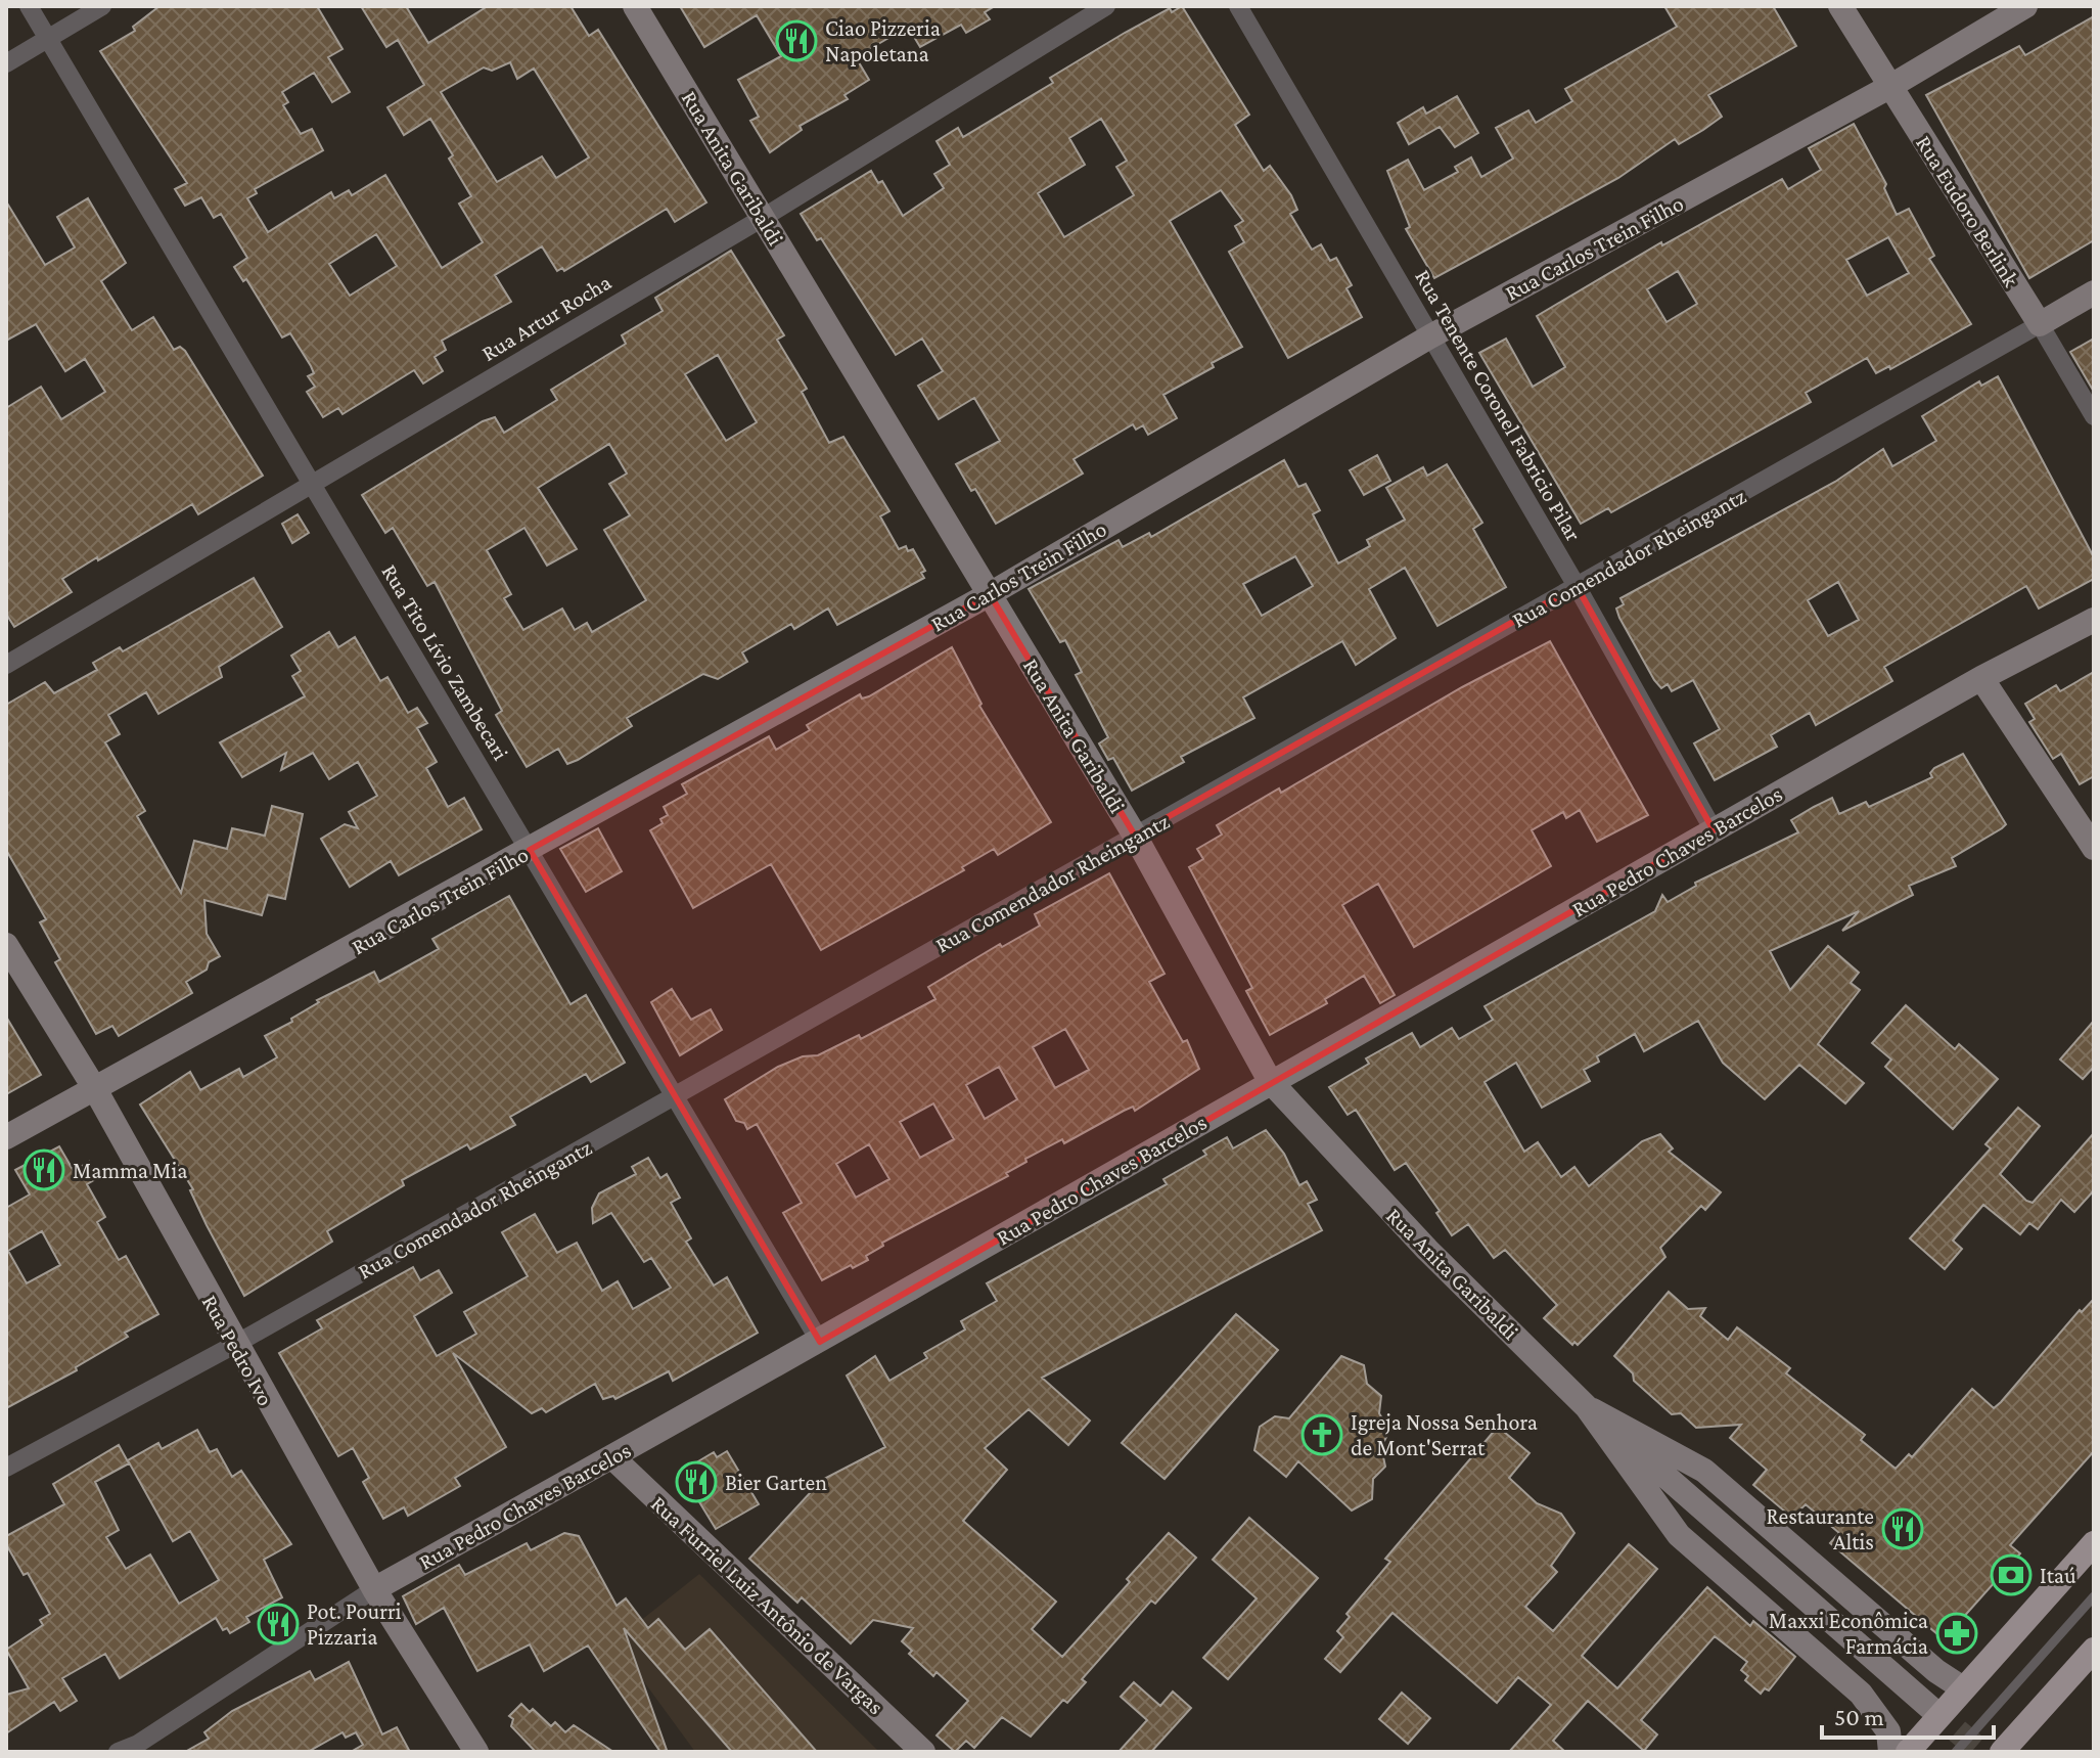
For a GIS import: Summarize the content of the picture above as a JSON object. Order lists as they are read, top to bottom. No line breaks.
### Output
{"streets":{"street":["Rua Anita Garibaldi","Rua Eudoro Berlink","Rua Carlos Trein Filho","Rua Artur Rocha","Rua Tenente Coronel Fabricio Pilar","Rua Comendador Rheingantz","Rua Tito Lívio Zambecari","Rua Pedro Chaves Barcelos","Rua Pedro Ivo","Rua Furriel Luiz Antônio de Vargas"]},"crossings":[["Rua Anita Garibaldi","Rua Carlos Trein Filho"],["Rua Anita Garibaldi","Rua Artur Rocha"],["Rua Anita Garibaldi","Rua Comendador Rheingantz"],["Rua Anita Garibaldi","Rua Pedro Chaves Barcelos"],["Rua Eudoro Berlink","Rua Carlos Trein Filho"],["Rua Eudoro Berlink","Rua Comendador Rheingantz"],["Rua Carlos Trein Filho","Rua Tenente Coronel Fabricio Pilar"],["Rua Carlos Trein Filho","Rua Tito Lívio Zambecari"],["Rua Carlos Trein Filho","Rua Pedro Ivo"],["Rua Artur Rocha","Rua Tito Lívio Zambecari"],["Rua Tenente Coronel Fabricio Pilar","Rua Comendador Rheingantz"],["Rua Tenente Coronel Fabricio Pilar","Rua Pedro Chaves Barcelos"],["Rua Comendador Rheingantz","Rua Tito Lívio Zambecari"],["Rua Comendador Rheingantz","Rua Pedro Ivo"],["Rua Tito Lívio Zambecari","Rua Pedro Chaves Barcelos"],["Rua Pedro Chaves Barcelos","Rua Pedro Ivo"],["Rua Pedro Chaves Barcelos","Rua Furriel Luiz Antônio de Vargas"]],"places":{"restaurant":["Ciao Pizzeria Napoletana","Mamma Mia","Bier Garten","Restaurante Altis","Pot. Pourri Pizzaria"],"church":["Igreja Nossa Senhora de Mont'Serrat"],"bank":["Itaú"],"pharmacy":["Maxxi Econômica Farmácia"]},"scale_bar":"50 m"}
